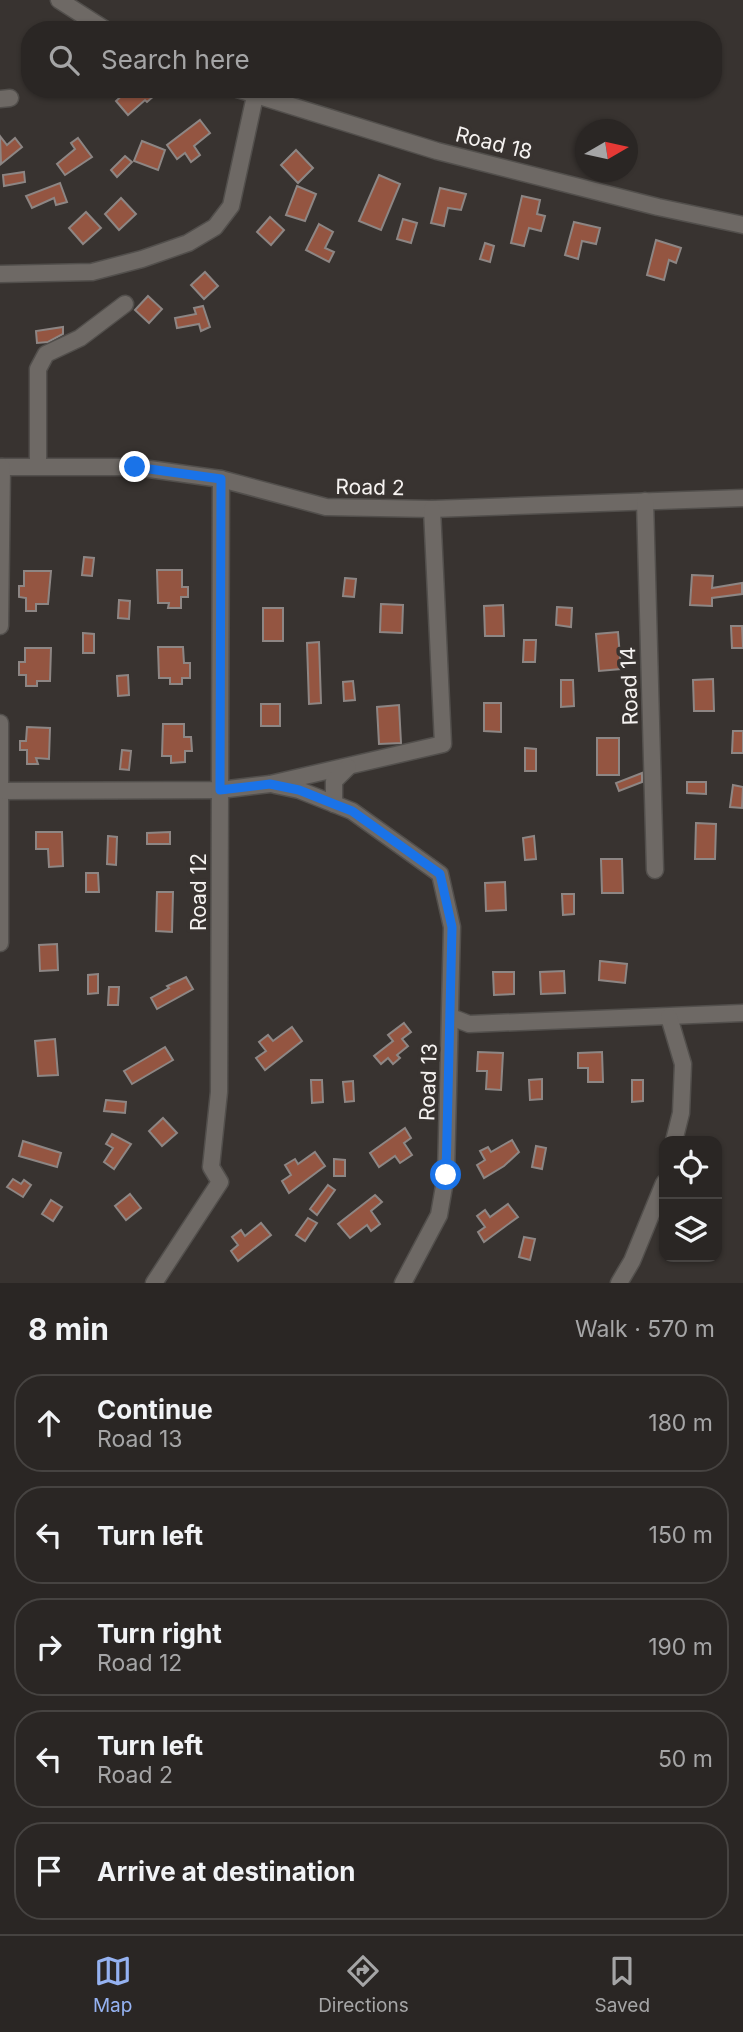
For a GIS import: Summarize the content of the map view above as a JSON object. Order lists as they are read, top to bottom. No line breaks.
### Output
{"streets":{"street":["Road 18","Road 2","Road 14","Road 12","Road 13"]},"crossings":[["Road 2","Road 14"],["Road 2","Road 12"]],"north":"right","page":{"search":"Search here","heading":["8 min","Walk · 570 m"],"list":[["Continue","Road 13","180 m"],["Turn left","150 m"],["Turn right","Road 12","190 m"],["Turn left","Road 2","50 m"],"Arrive at destination"],"nav":["Map","Directions","Saved"]}}
